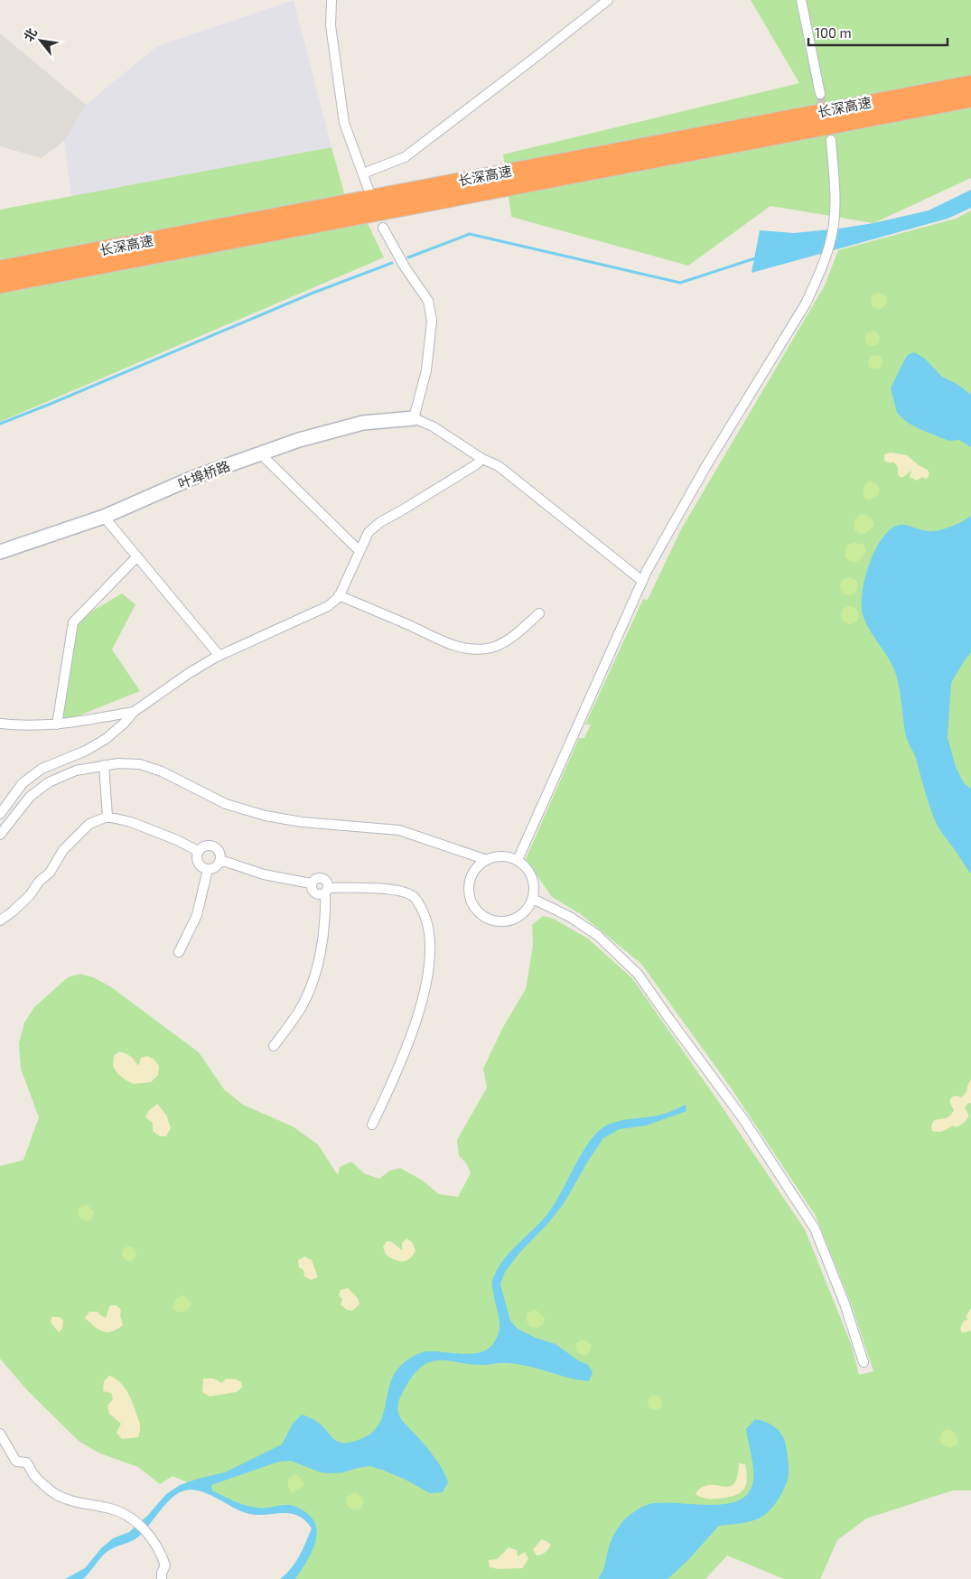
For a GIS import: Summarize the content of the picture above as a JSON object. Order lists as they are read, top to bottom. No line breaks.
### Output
{"streets":{"highway":["长深高速"],"street":["叶埠桥路"]},"scale_bar":"100 m","north":"top left"}
